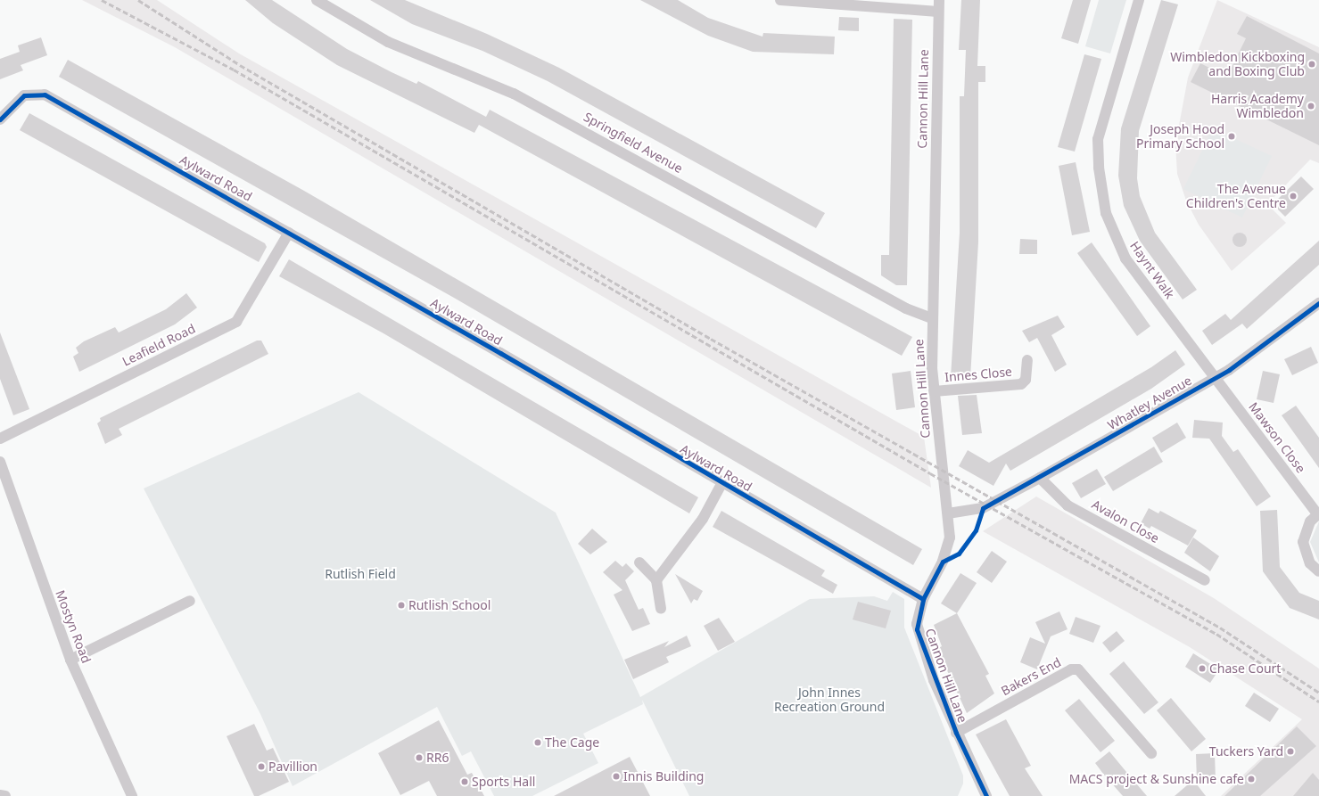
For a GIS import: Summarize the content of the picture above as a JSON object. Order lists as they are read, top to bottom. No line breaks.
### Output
{"streets":{"street":["Cannon Hill Lane","Springfield Avenue","Aylward Road","Haynt Walk","Leafield Road","Innes Close","Whatley Avenue","Mawson Close","Avalon Close","Mostyn Road","Bakers End"]},"crossings":[["Cannon Hill Lane","Springfield Avenue"],["Cannon Hill Lane","Aylward Road"],["Cannon Hill Lane","Innes Close"],["Cannon Hill Lane","Whatley Avenue"],["Cannon Hill Lane","Bakers End"],["Aylward Road","Leafield Road"],["Haynt Walk","Whatley Avenue"],["Haynt Walk","Mawson Close"],["Whatley Avenue","Mawson Close"],["Whatley Avenue","Avalon Close"]],"parks":["Rutlish Field","John Innes Recreation Ground"],"places":["Wimbledon Kickboxing and Boxing Club","Harris Academy Wimbledon","Joseph Hood Primary School","The Avenue Children's Centre","Rutlish School","Chase Court","The Cage","Tuckers Yard","RR6","Pavillion","Innis Building","MACS project & Sunshine cafe","Sports Hall"]}
